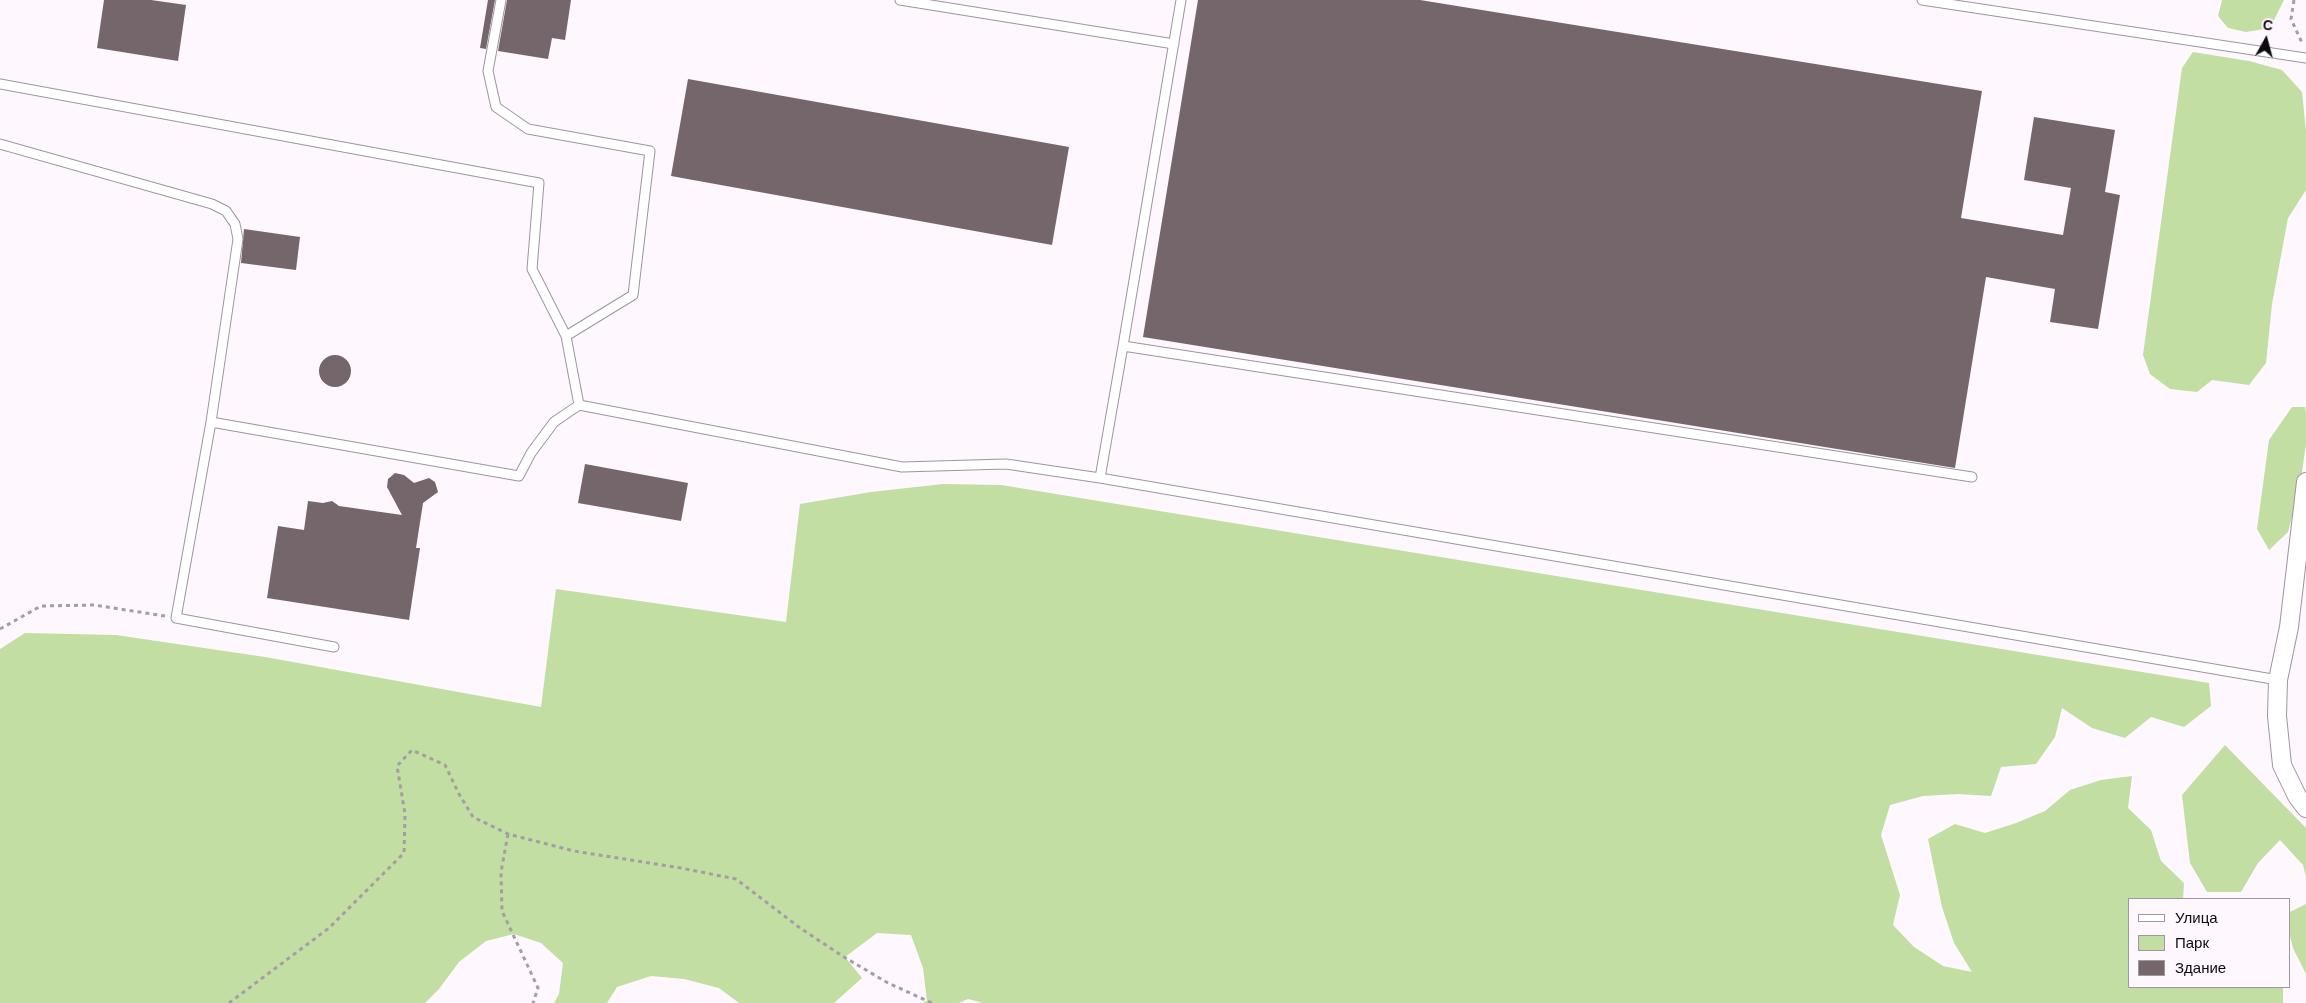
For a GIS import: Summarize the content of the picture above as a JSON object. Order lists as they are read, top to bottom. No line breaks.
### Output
{"legend":["Улица","Парк","Здание"],"north":"top"}
